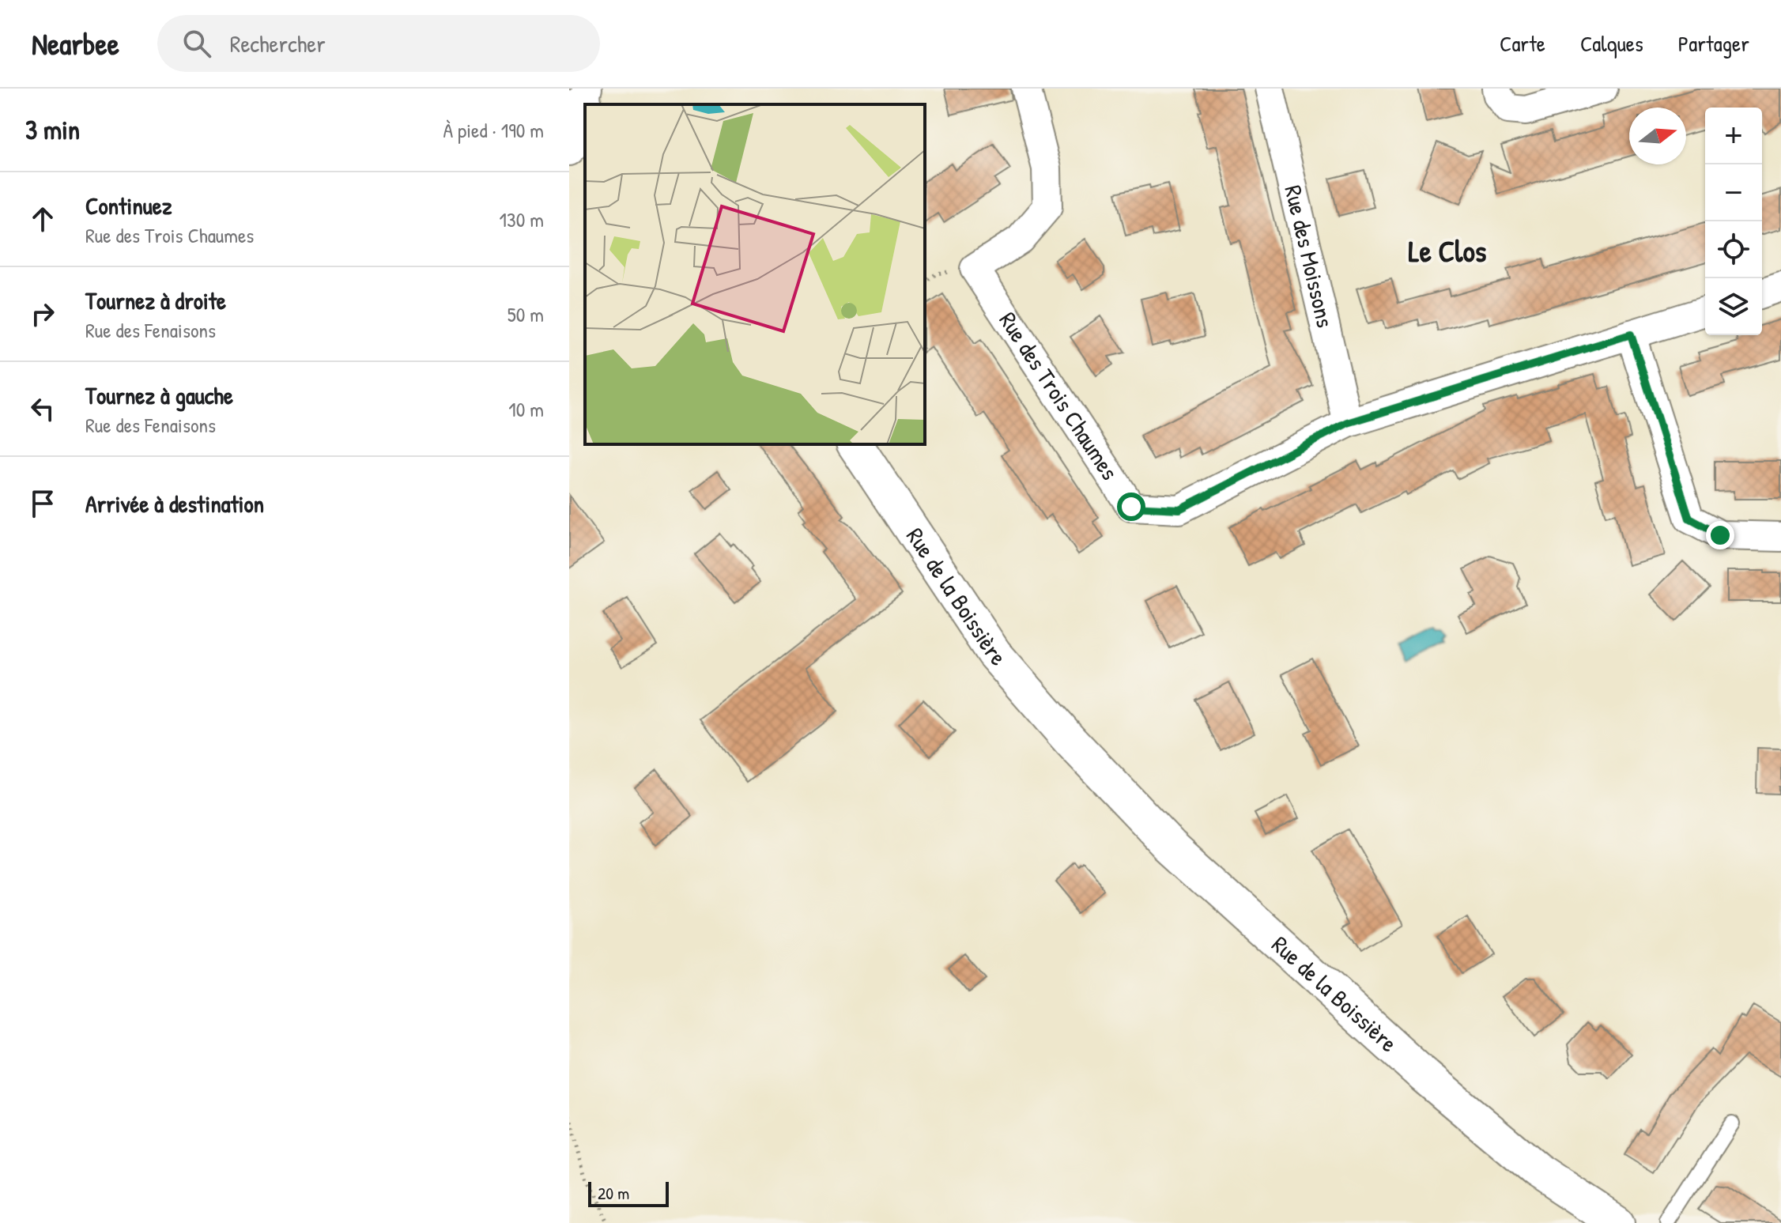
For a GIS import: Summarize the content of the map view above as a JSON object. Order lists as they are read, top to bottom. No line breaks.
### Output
{"streets":{"main road":["Rue de la Boissière"],"street":["Rue des Moissons","Rue des Trois Chaumes"]},"crossings":[["Rue des Moissons","Rue des Trois Chaumes"]],"districts":["Le Clos"],"scale_bar":"20 m","north":"right","page":{"header":"Nearbee","search":"Rechercher","nav":["Carte","Calques","Partager"],"heading":["3 min","À pied · 190 m"],"map_buttons":["+","−"],"list":[["Continuez","Rue des Trois Chaumes","130 m"],["Tournez à droite","Rue des Fenaisons","50 m"],["Tournez à gauche","Rue des Fenaisons","10 m"],"Arrivée à destination"],"scale":"20 m"}}
